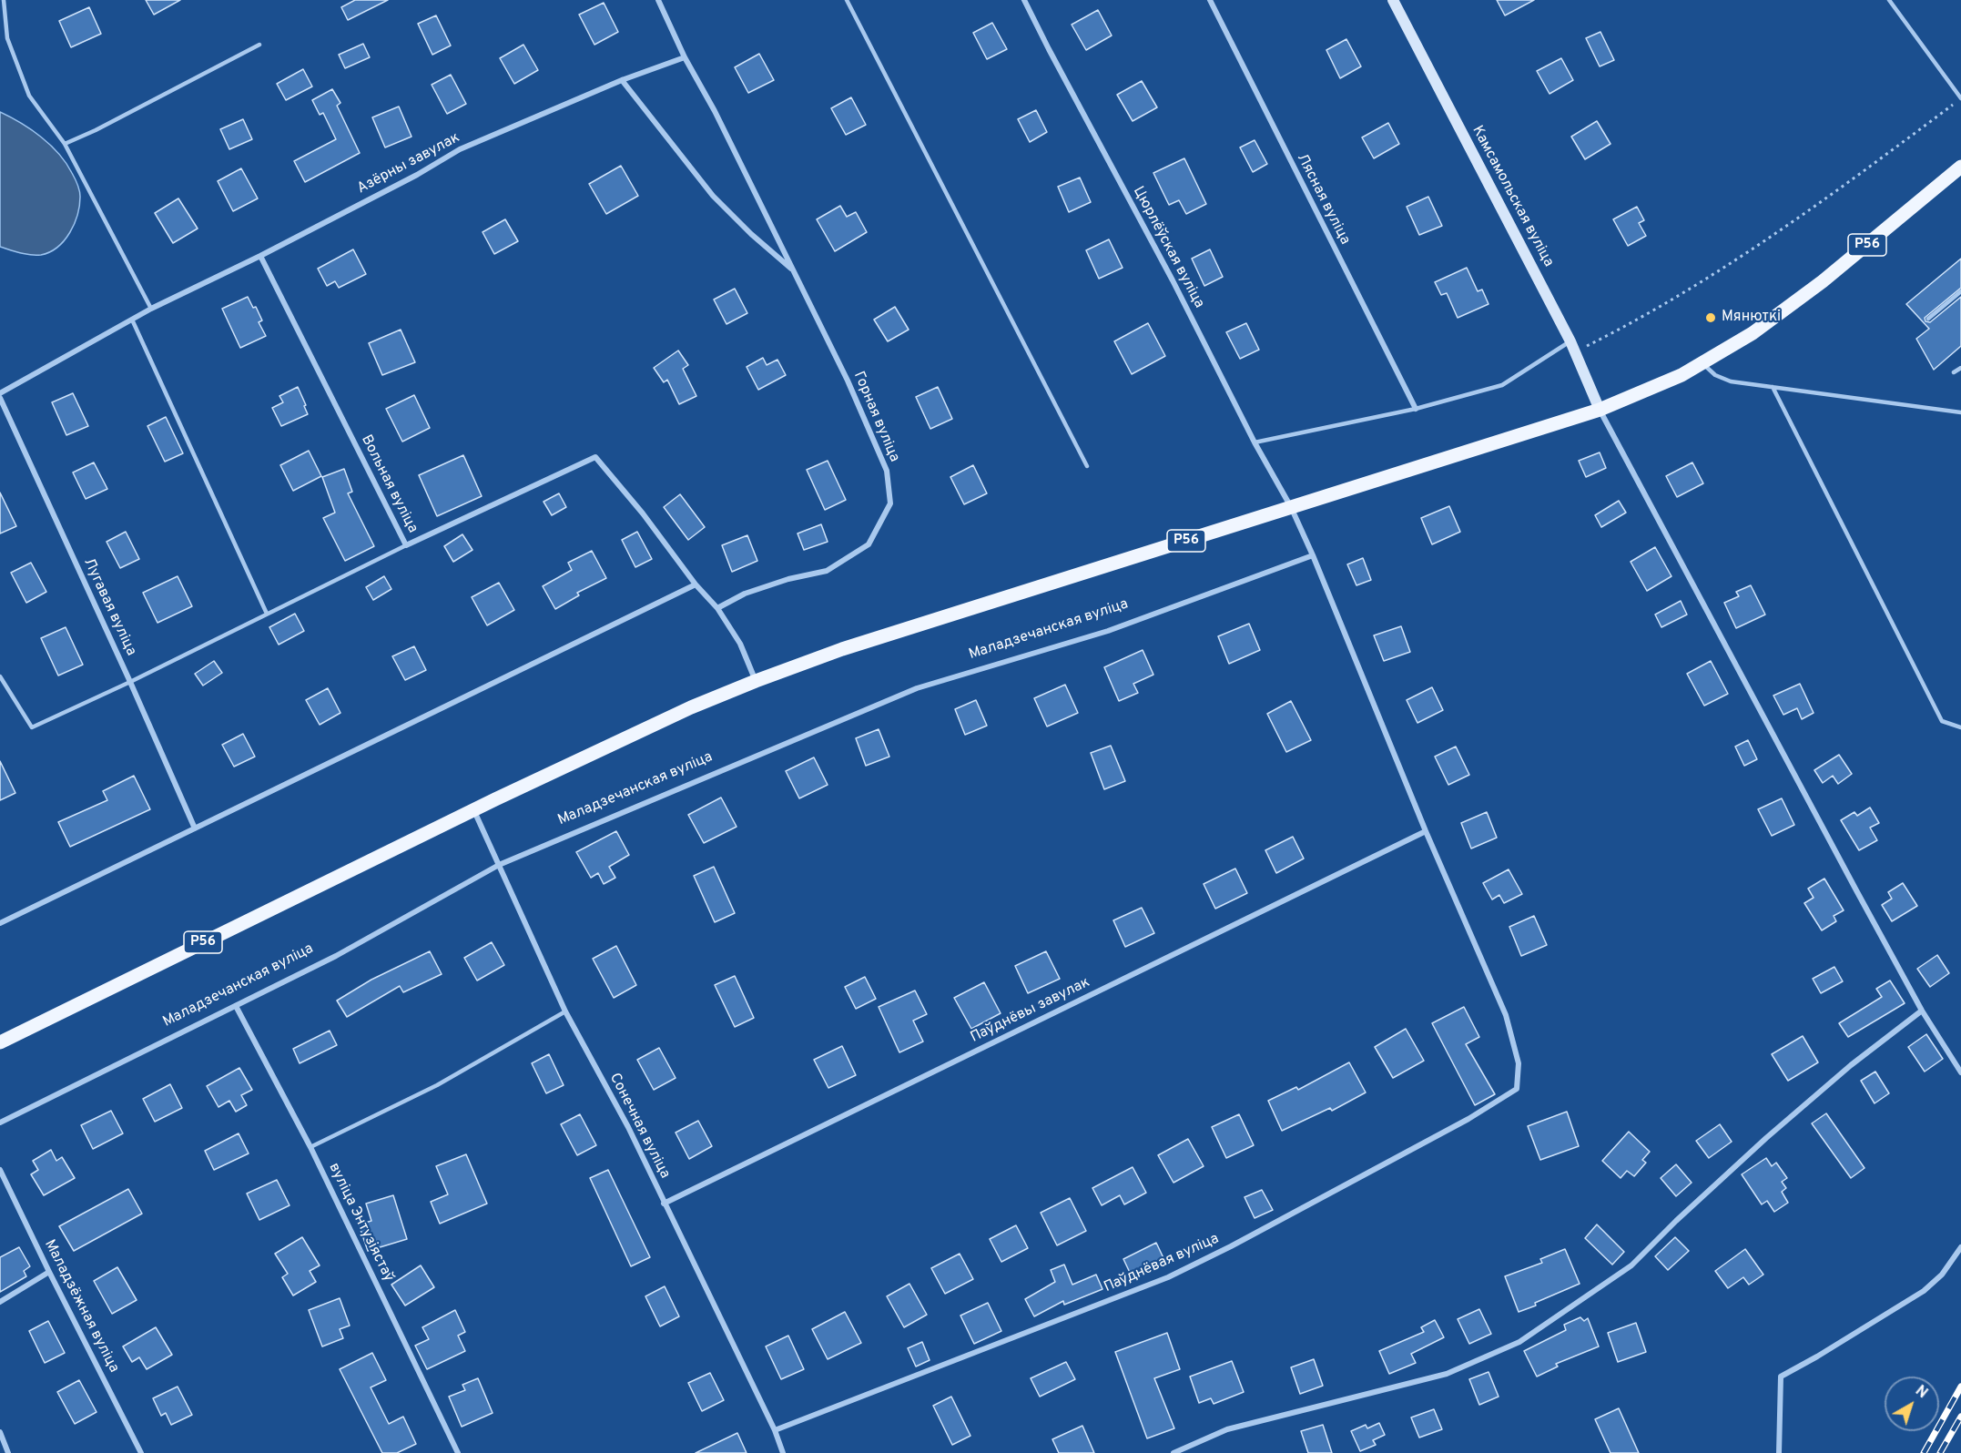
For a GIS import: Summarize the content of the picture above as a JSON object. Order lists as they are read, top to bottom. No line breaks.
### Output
{"streets":{"main road":["Р56"],"street":["Азёрны завулак","Камсамольская вуліца","Лясная вуліца","Цюрлёўская вуліца","Горная вуліца","Вольная вуліца","Лугавая вуліца","Маладзечанская вуліца","Паўднёвы завулак","Сонечная вуліца","вуліца Энтузіястаў","Паўднёвая вуліца","Маладзёжная вуліца"]},"crossings":[["Азёрны завулак","Горная вуліца"],["Азёрны завулак","Вольная вуліца"],["Камсамольская вуліца","Р56"],["Р56","Цюрлёўская вуліца"],["Р56","Сонечная вуліца"],["Цюрлёўская вуліца","Маладзечанская вуліца"],["Цюрлёўская вуліца","Паўднёвы завулак"],["Цюрлёўская вуліца","Паўднёвая вуліца"],["Маладзечанская вуліца","Сонечная вуліца"],["Маладзечанская вуліца","вуліца Энтузіястаў"],["Паўднёвы завулак","Сонечная вуліца"],["Сонечная вуліца","Паўднёвая вуліца"]],"places":["Мянюткі"],"north":"top right"}
